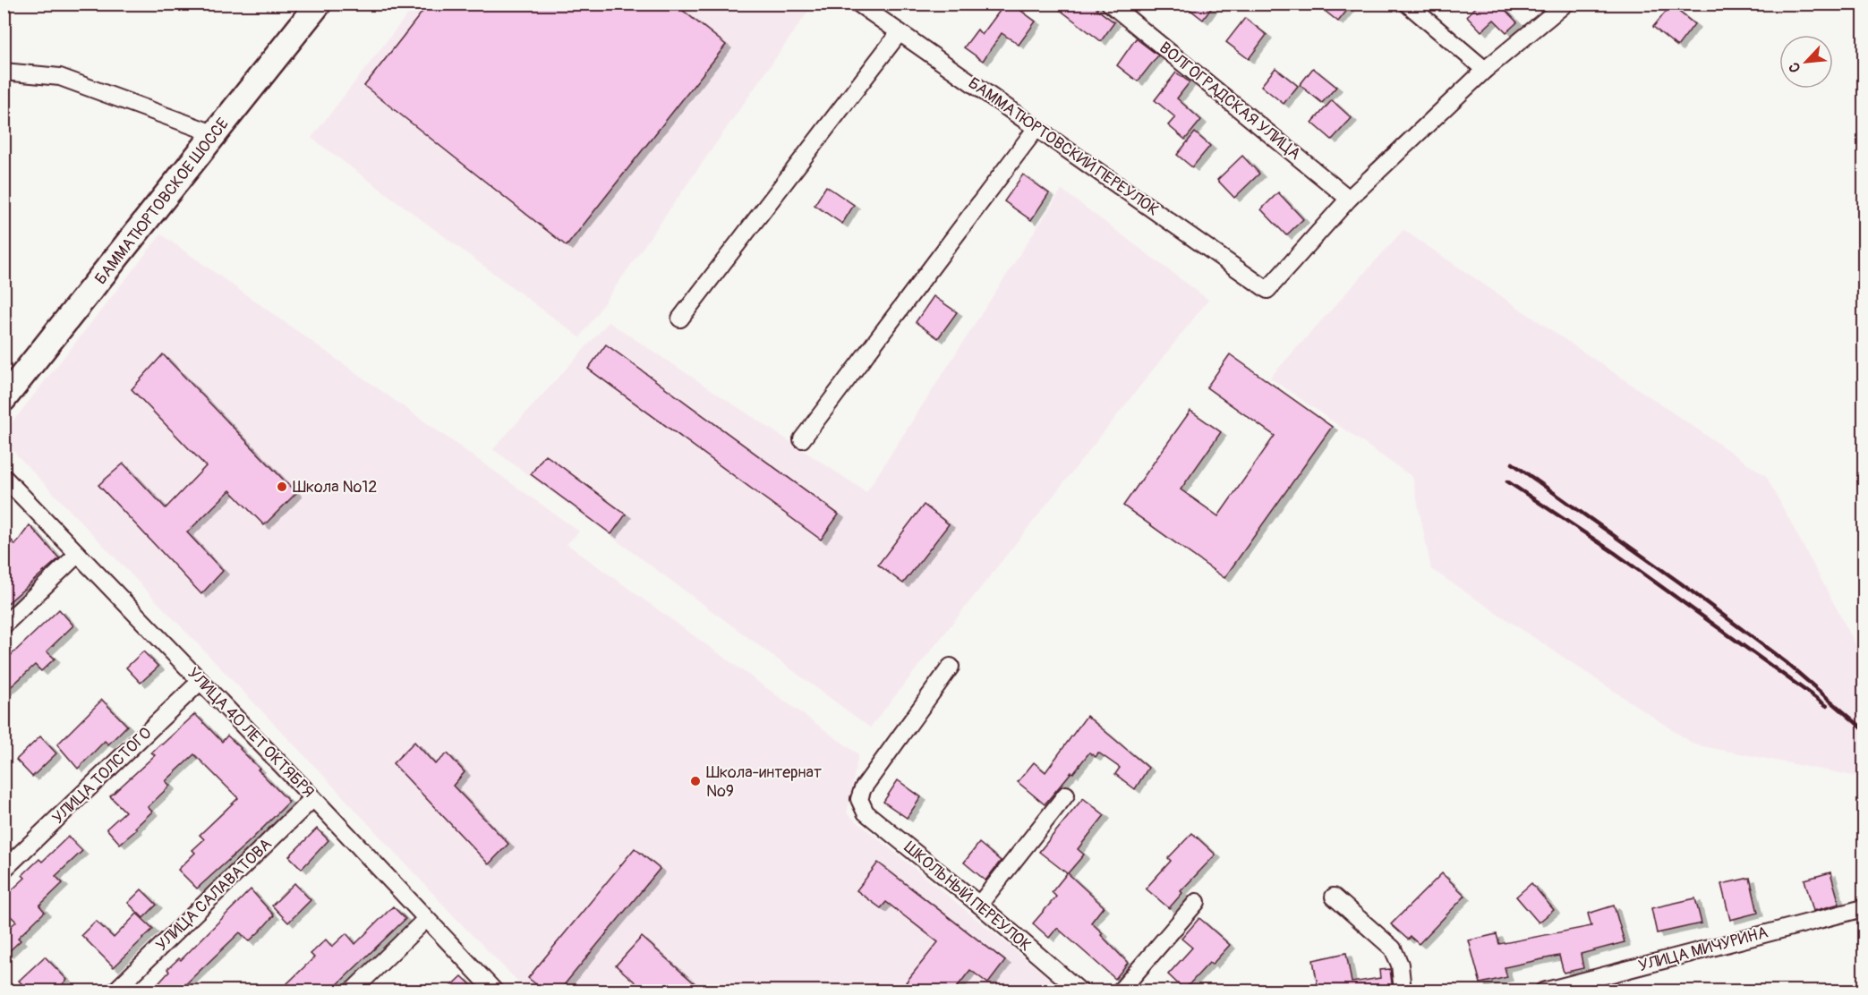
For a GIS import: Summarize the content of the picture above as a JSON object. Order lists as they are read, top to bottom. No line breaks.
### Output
{"streets":{"street":["ВОЛГОГРАДСКАЯ УЛИЦА","БАММАТЮРТОВСКИЙ ПЕРЕУЛОК","БАММАТЮРТОВСКОЕ ШОССЕ","УЛИЦА 40 ЛЕТ ОКТЯБРЯ","УЛИЦА ТОЛСТОГО","УЛИЦА САЛАВАТОВА","ШКОЛЬНЫЙ ПЕРЕУЛОК","УЛИЦА МИЧУРИНА"]},"crossings":[["ВОЛГОГРАДСКАЯ УЛИЦА","БАММАТЮРТОВСКИЙ ПЕРЕУЛОК"],["УЛИЦА 40 ЛЕТ ОКТЯБРЯ","УЛИЦА ТОЛСТОГО"],["УЛИЦА 40 ЛЕТ ОКТЯБРЯ","УЛИЦА САЛАВАТОВА"]],"places":["Школа №12","Школа-интернат №9"],"north":"bottom left"}
